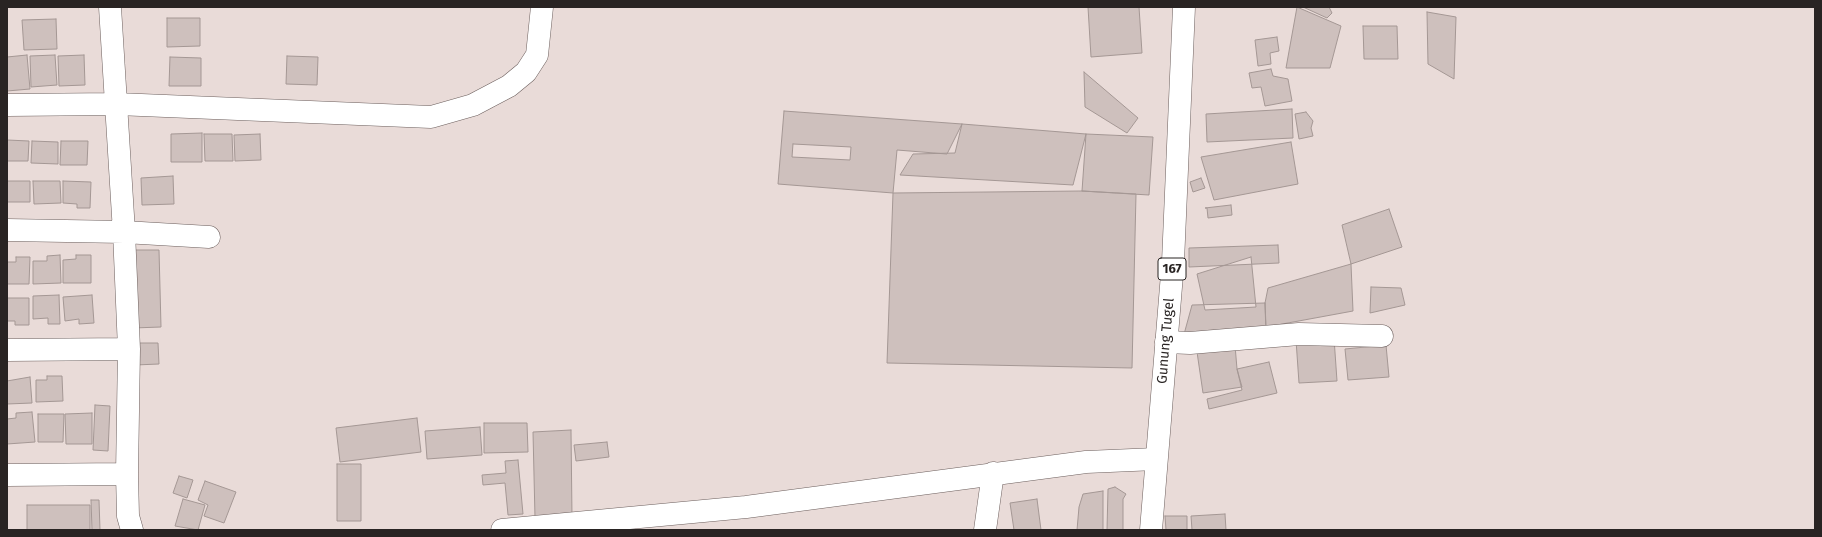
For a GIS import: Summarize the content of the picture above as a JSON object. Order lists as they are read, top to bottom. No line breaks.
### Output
{"streets":{"street":["167","Gunung Tugel"]}}
